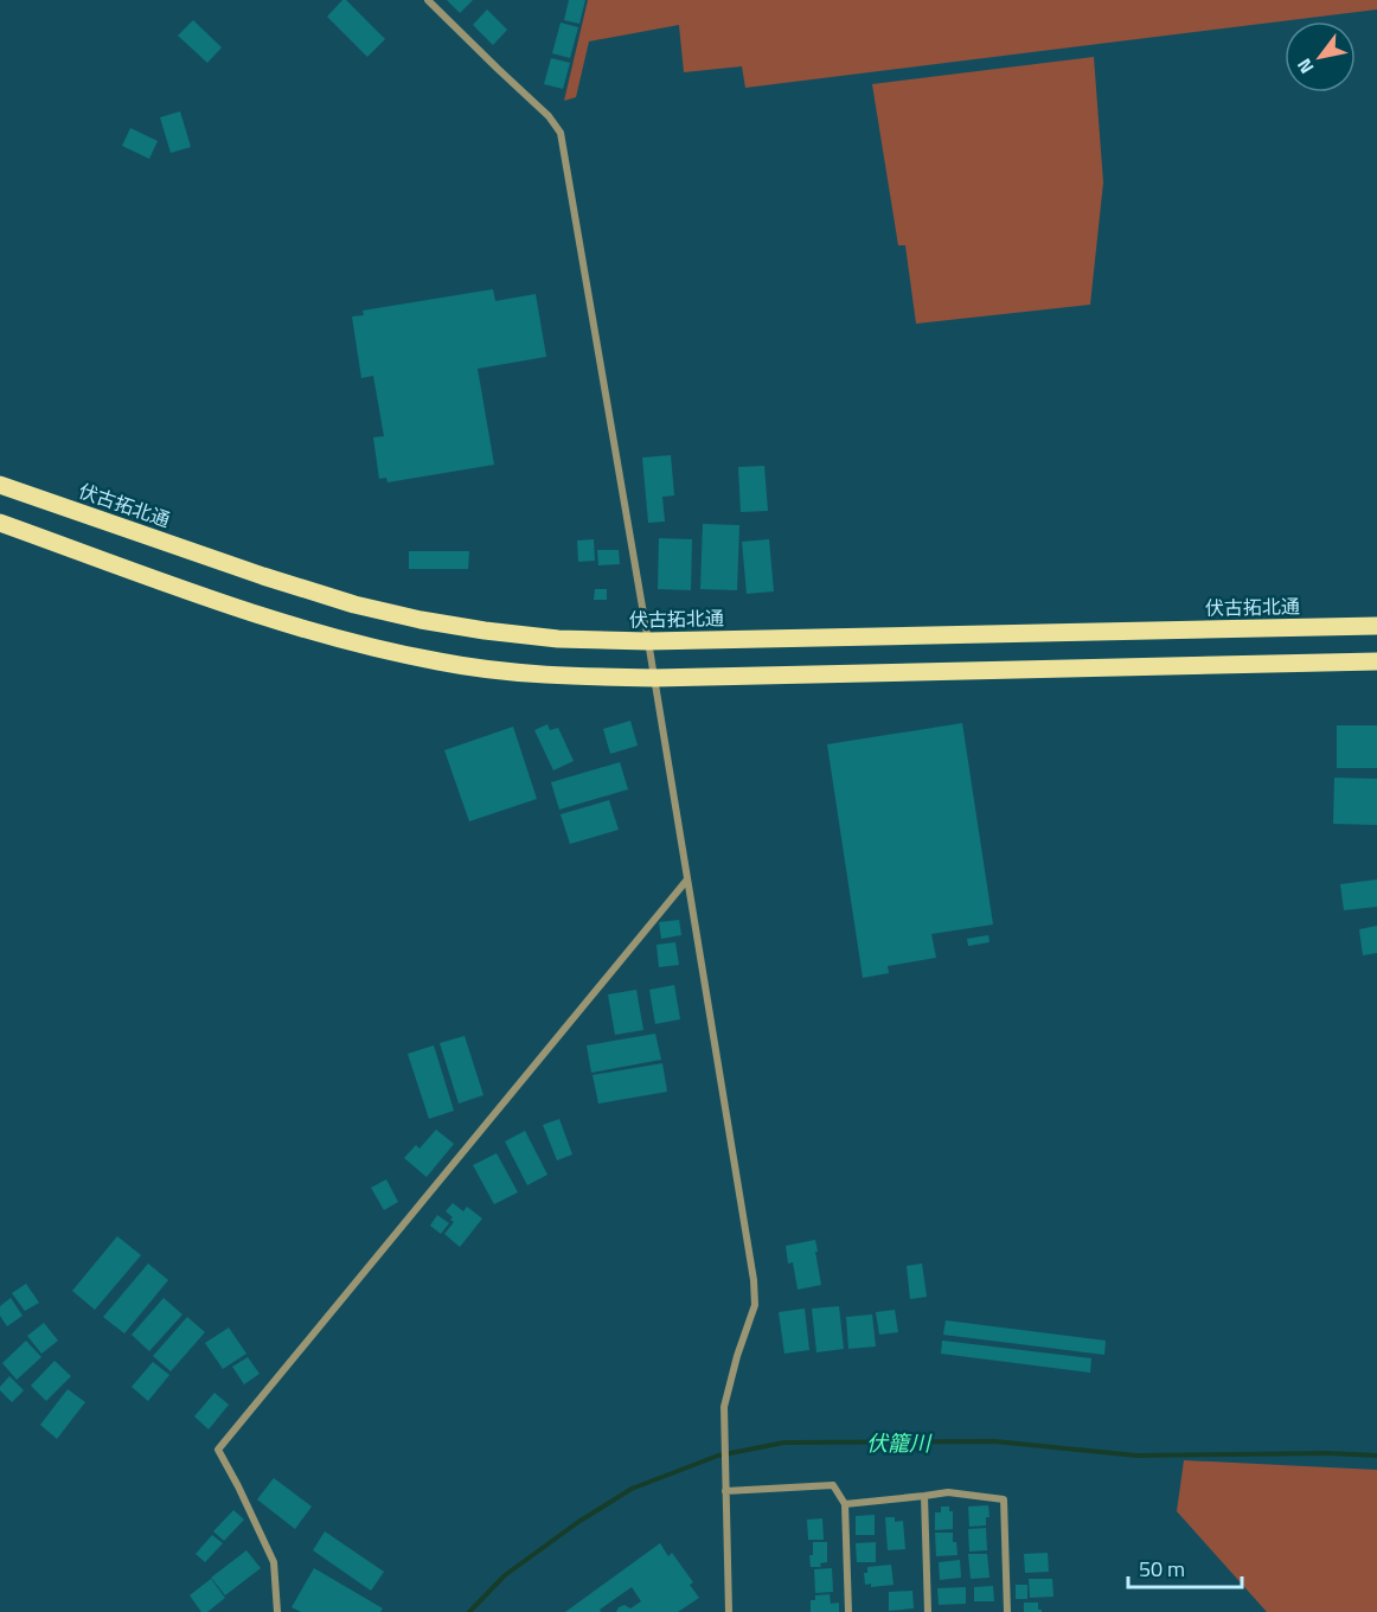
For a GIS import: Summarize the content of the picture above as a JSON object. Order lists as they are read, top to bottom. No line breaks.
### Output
{"streets":{"main road":["伏古拓北通"]},"water":["伏籠川"],"scale_bar":"50 m","north":"bottom left"}
